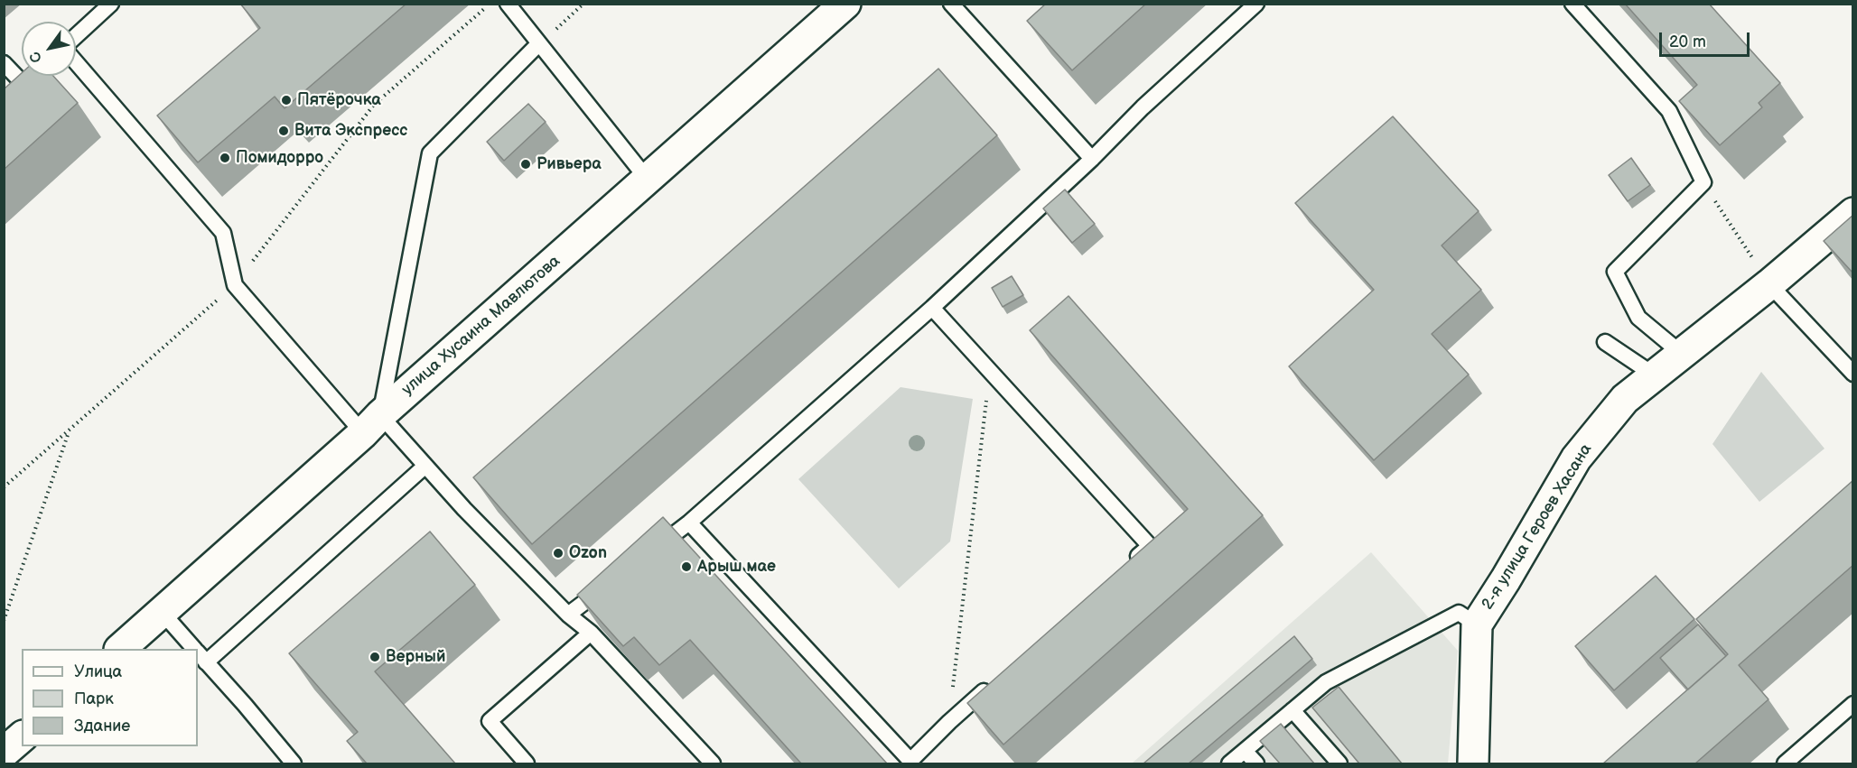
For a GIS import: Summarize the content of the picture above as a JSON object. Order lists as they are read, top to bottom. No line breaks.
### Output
{"streets":{"street":["улица Хусаина Мавлютова","2-я улица Героев Хасана"]},"places":["Пятёрочка","Вита Экспресс","Помидорро","Ривьера","Ozon","Арыш мае","Верный"],"legend":["Улица","Парк","Здание"],"scale_bar":"20 m","north":"bottom left"}
